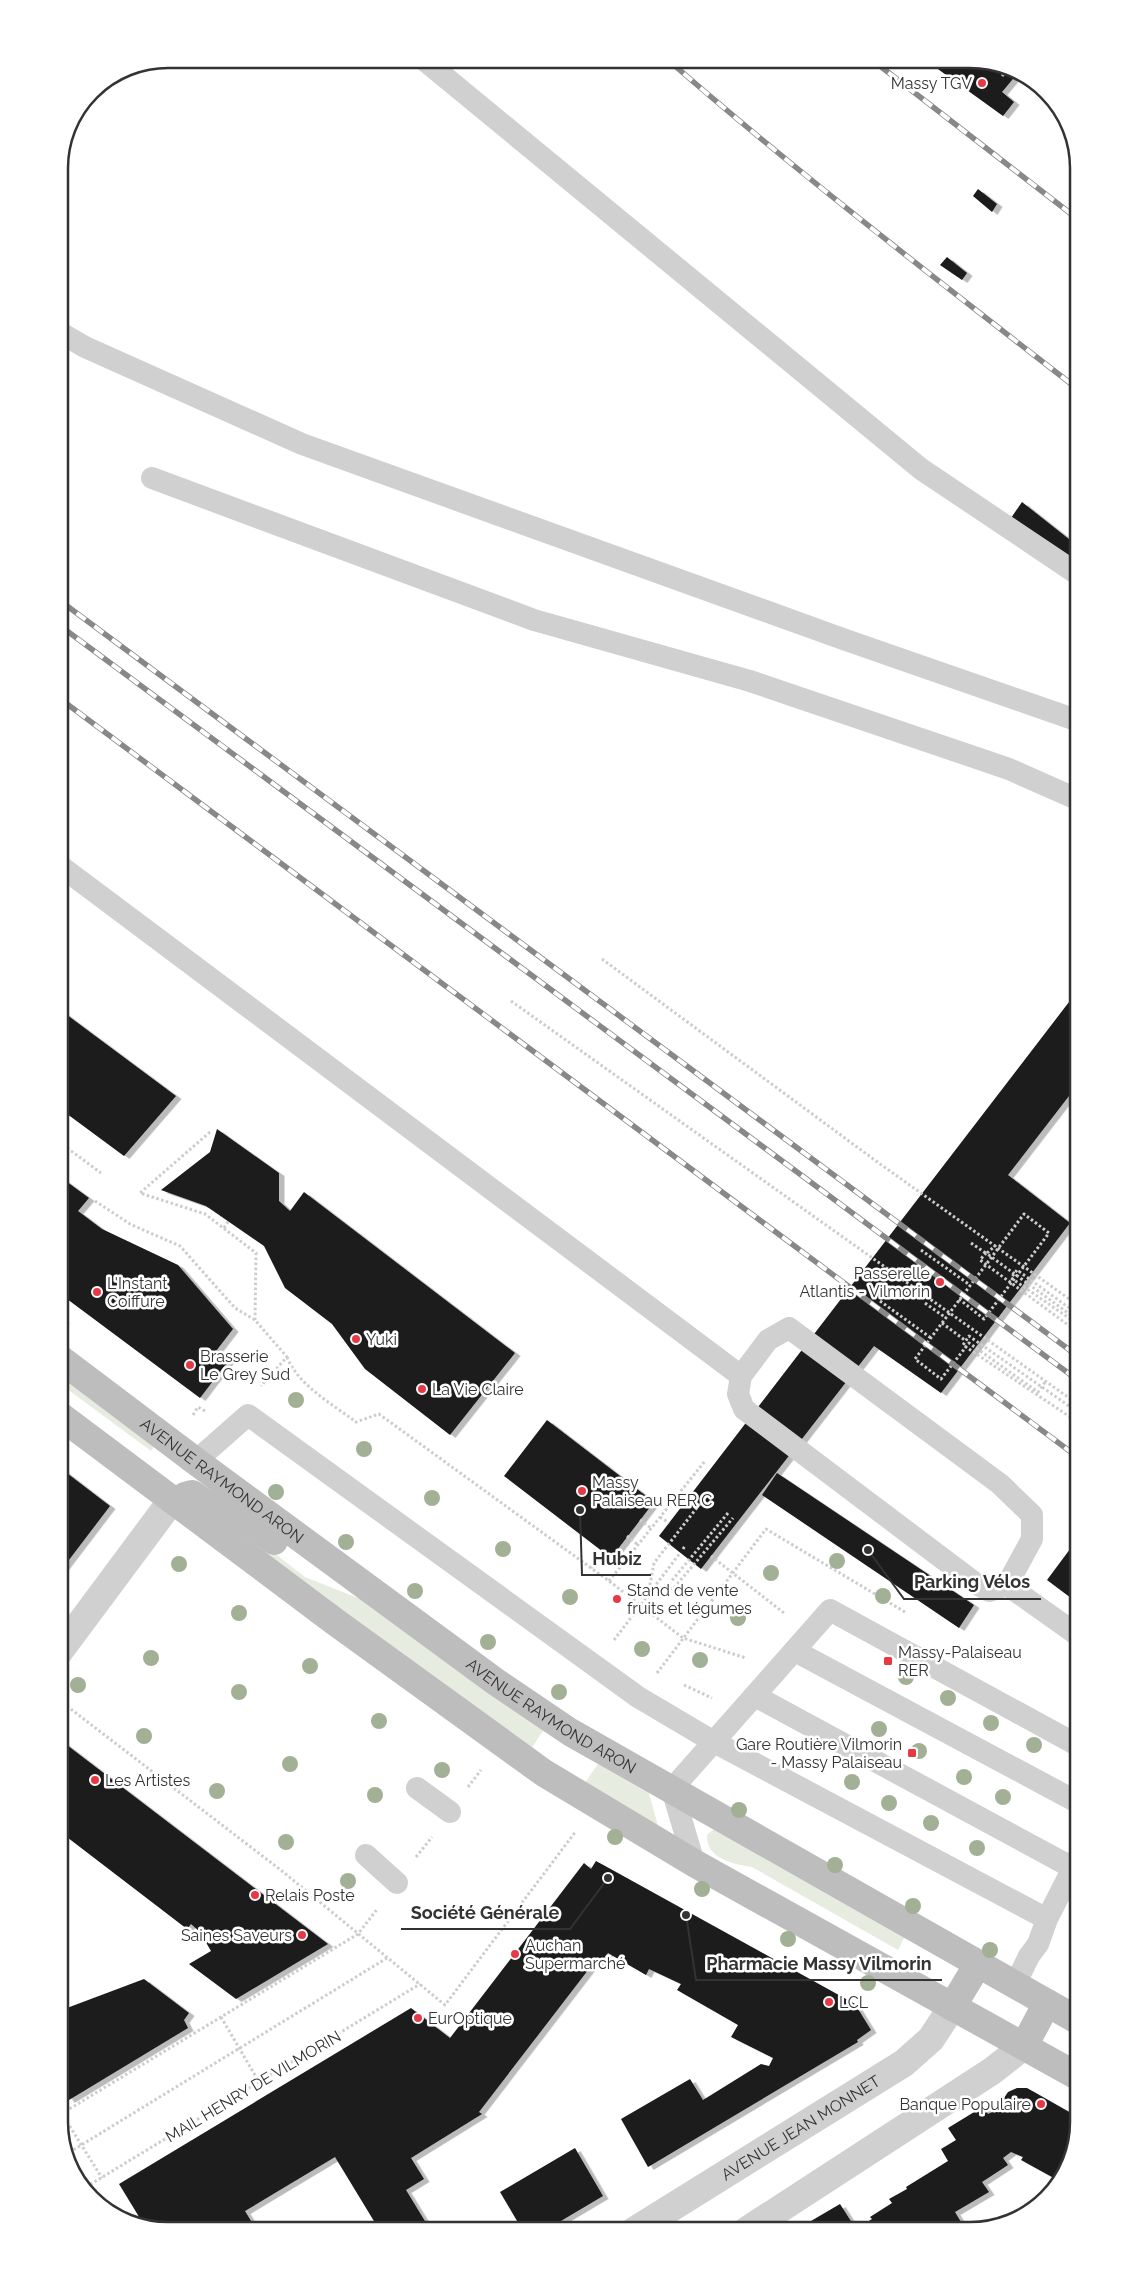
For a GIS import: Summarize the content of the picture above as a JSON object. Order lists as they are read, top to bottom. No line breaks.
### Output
{"streets":{"street":["AVENUE RAYMOND ARON","AVENUE JEAN MONNET"],"path":["MAIL HENRY DE VILMORIN"]},"places":{"other":["Massy TGV","Passerelle Atlantis - Vilmorin","L'Instant Coiffure","Yuki","Brasserie Le Grey Sud","La Vie Claire","Massy Palaiseau RER C","Hubiz","Parking Vélos","Stand de vente fruits et légumes","Les Artistes","Société Générale","Relais Poste","Pharmacie Massy Vilmorin","Saines Saveurs","Auchan Supermarché","LCL","EurOptique","Banque Populaire"],"transit":["Massy-Palaiseau RER","Gare Routière Vilmorin - Massy Palaiseau"]}}
